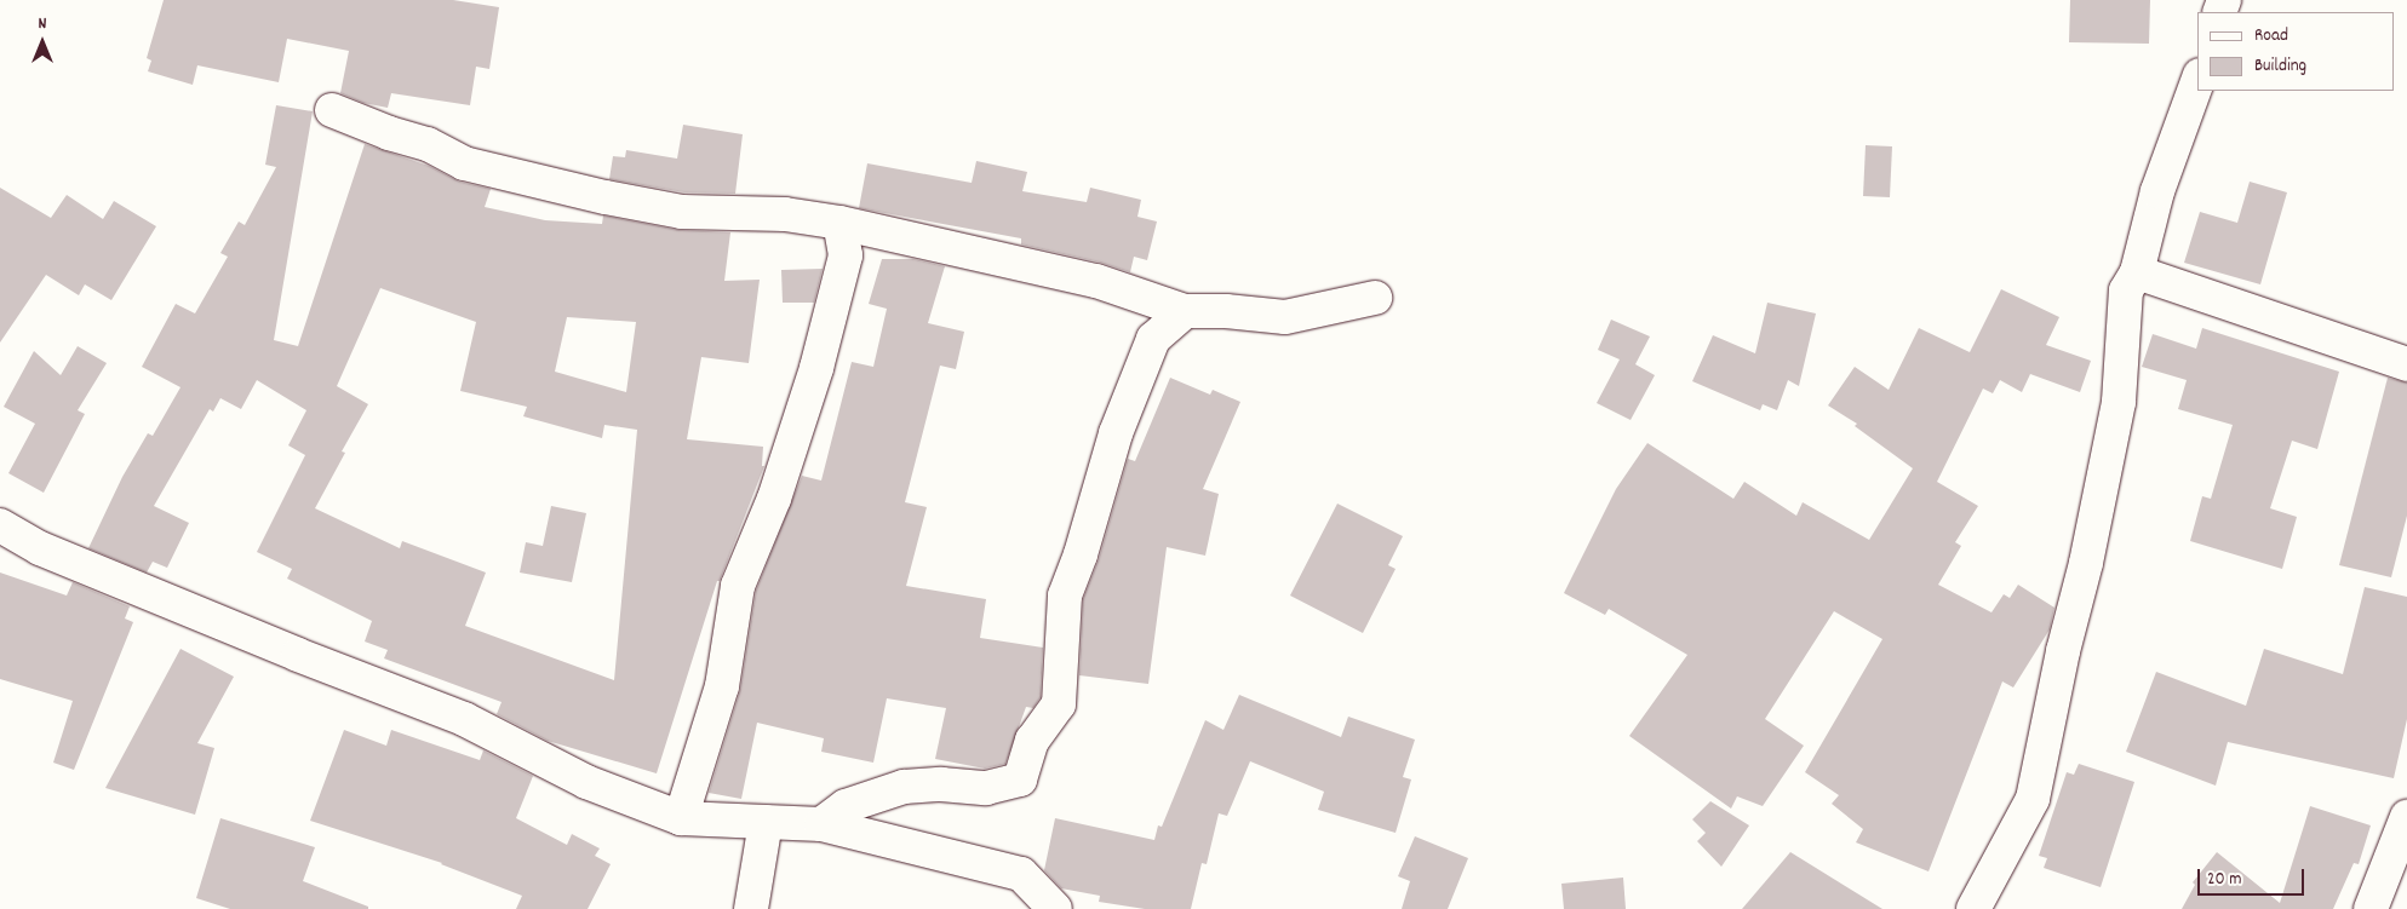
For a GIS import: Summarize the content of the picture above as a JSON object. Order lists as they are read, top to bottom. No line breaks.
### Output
{"legend":["Road","Building"],"scale_bar":"20 m","north":"top"}
